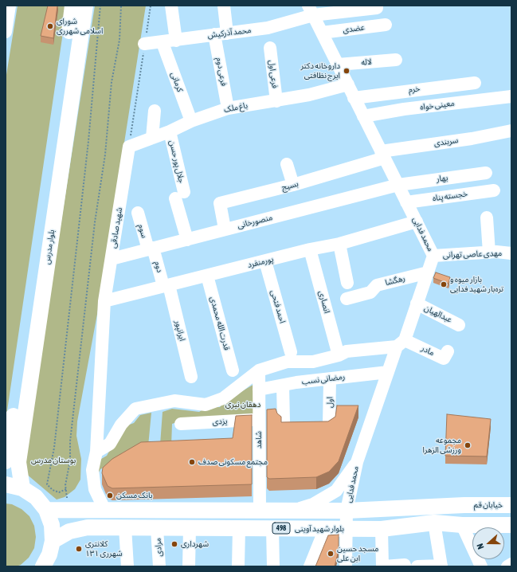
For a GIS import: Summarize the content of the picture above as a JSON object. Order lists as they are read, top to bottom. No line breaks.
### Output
{"streets":{"main road":["بلوار مدرس","خیابان قم","498","بلوار شهید آوینی"],"street":["عضدی","محمد آذرکیش","لاله","فرعی دوم","فرعی اول","کرمانی","خرم","معینی خواه","باغ ملک","سربندی","جلال پور حسن","بهار","بسیج","خجسته پناه","منصورخانی","شهید صادقی","سوم","محمد فدایی","مهدی عاصی تهرانی","پورمنفرد","دوم","رهگشا","انصاری","احمد فتحی","عبدالهیان","قدرت الله محمدی","ایرانپور","مادر","رمضانی نسب","اول","یزدی","شاهد","مرادی"]},"crossings":[["عضدی","محمد فدایی"],["محمد آذرکیش","فرعی دوم"],["محمد آذرکیش","کرمانی"],["محمد آذرکیش","محمد فدایی"],["لاله","محمد فدایی"],["فرعی دوم","باغ ملک"],["فرعی اول","باغ ملک"],["کرمانی","باغ ملک"],["خرم","محمد فدایی"],["معینی خواه","محمد فدایی"],["باغ ملک","جلال پور حسن"],["باغ ملک","شهید صادقی"],["باغ ملک","محمد فدایی"],["سربندی","بسیج"],["سربندی","محمد فدایی"],["جلال پور حسن","منصورخانی"],["بهار","منصورخانی"],["بهار","محمد فدایی"],["بسیج","منصورخانی"],["بسیج","محمد فدایی"],["خجسته پناه","محمد فدایی"],["منصورخانی","شهید صادقی"],["منصورخانی","سوم"],["منصورخانی","محمد فدایی"],["منصورخانی","دوم"],["شهید صادقی","پورمنفرد"],["سوم","دوم"],["محمد فدایی","مهدی عاصی تهرانی"],["محمد فدایی","پورمنفرد"],["محمد فدایی","رهگشا"],["محمد فدایی","عبدالهیان"],["محمد فدایی","مادر"],["محمد فدایی","رمضانی نسب"],["محمد فدایی","بلوار شهید آوینی"],["پورمنفرد","دوم"],["پورمنفرد","انصاری"],["پورمنفرد","احمد فتحی"],["پورمنفرد","قدرت الله محمدی"],["پورمنفرد","ایرانپور"],["دوم","ایرانپور"],["رمضانی نسب","اول"],["رمضانی نسب","شاهد"],["یزدی","شاهد"],["بلوار شهید آوینی","مرادی"]],"parks":["دهقان نیری","بوستان مدرس"],"places":["شورای اسلامی شهرری","داروخانه دکتر ایرج نظافتی","بازار میوه و تره‌بار شهید فدایی","مجموعه ورزشی الزهرا","مجتمع مسکونی صدف","بانک مسکن","شهرداری","کلانتری ۱۳۱ شهرری","مسجد حسین ابن علی"],"north":"left"}
